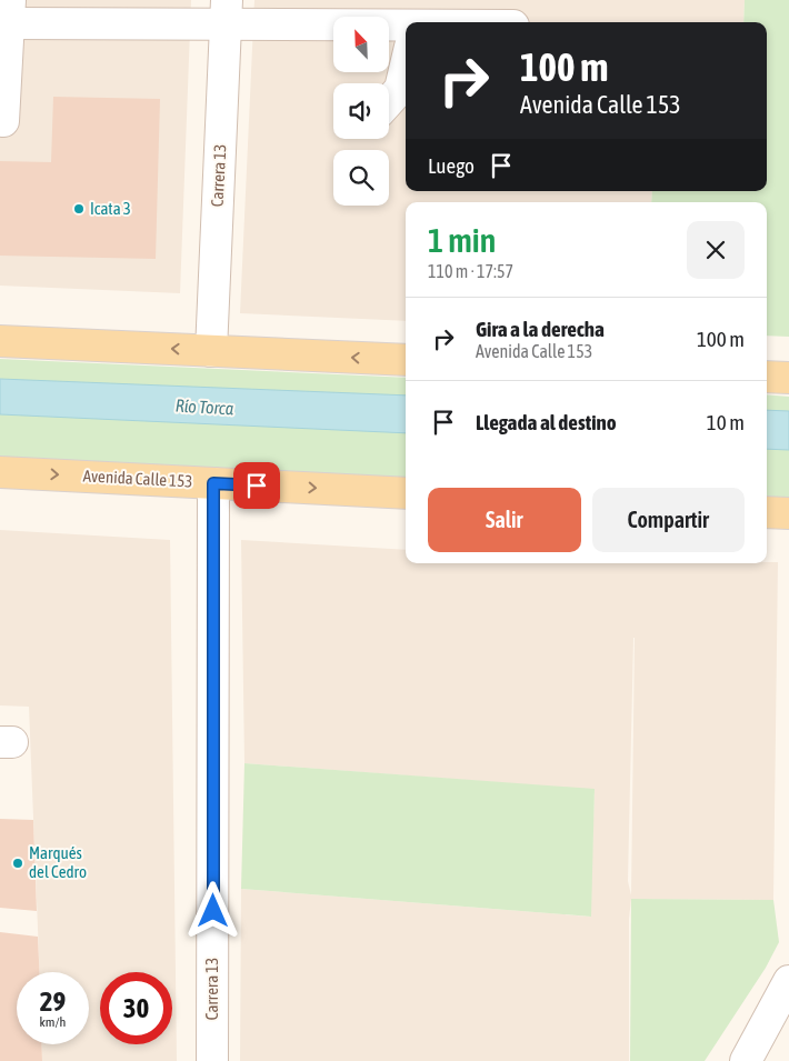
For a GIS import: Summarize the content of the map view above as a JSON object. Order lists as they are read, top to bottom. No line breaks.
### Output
{"streets":{"main road":["Avenida Calle 153"],"street":["Carrera 13"]},"crossings":[["Carrera 13","Avenida Calle 153"]],"water":["Río Torca"],"places":["Icata 3","Marqués del Cedro"],"north":"top left","page":{"turn":["100 m","Avenida Calle 153"],"then":"Luego","heading":["1 min","110 m · 17:57"],"list":[{"name":"Gira a la derecha","note":"Avenida Calle 153","value":"100 m"},{"name":"Llegada al destino","value":"10 m"}],"buttons":["Salir","Compartir"],"speed":"29 km/h","limit":"30"}}
